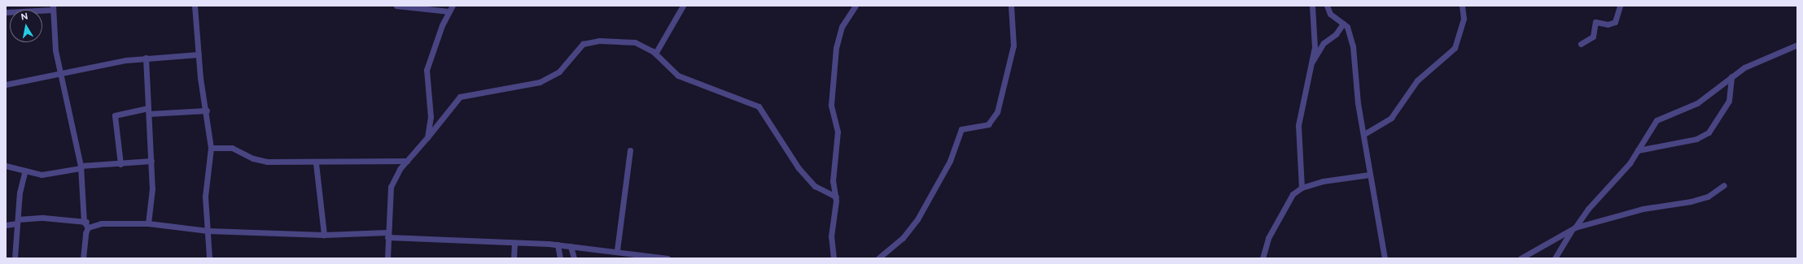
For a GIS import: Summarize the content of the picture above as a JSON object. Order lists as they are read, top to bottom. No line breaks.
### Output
{"north":"top"}
